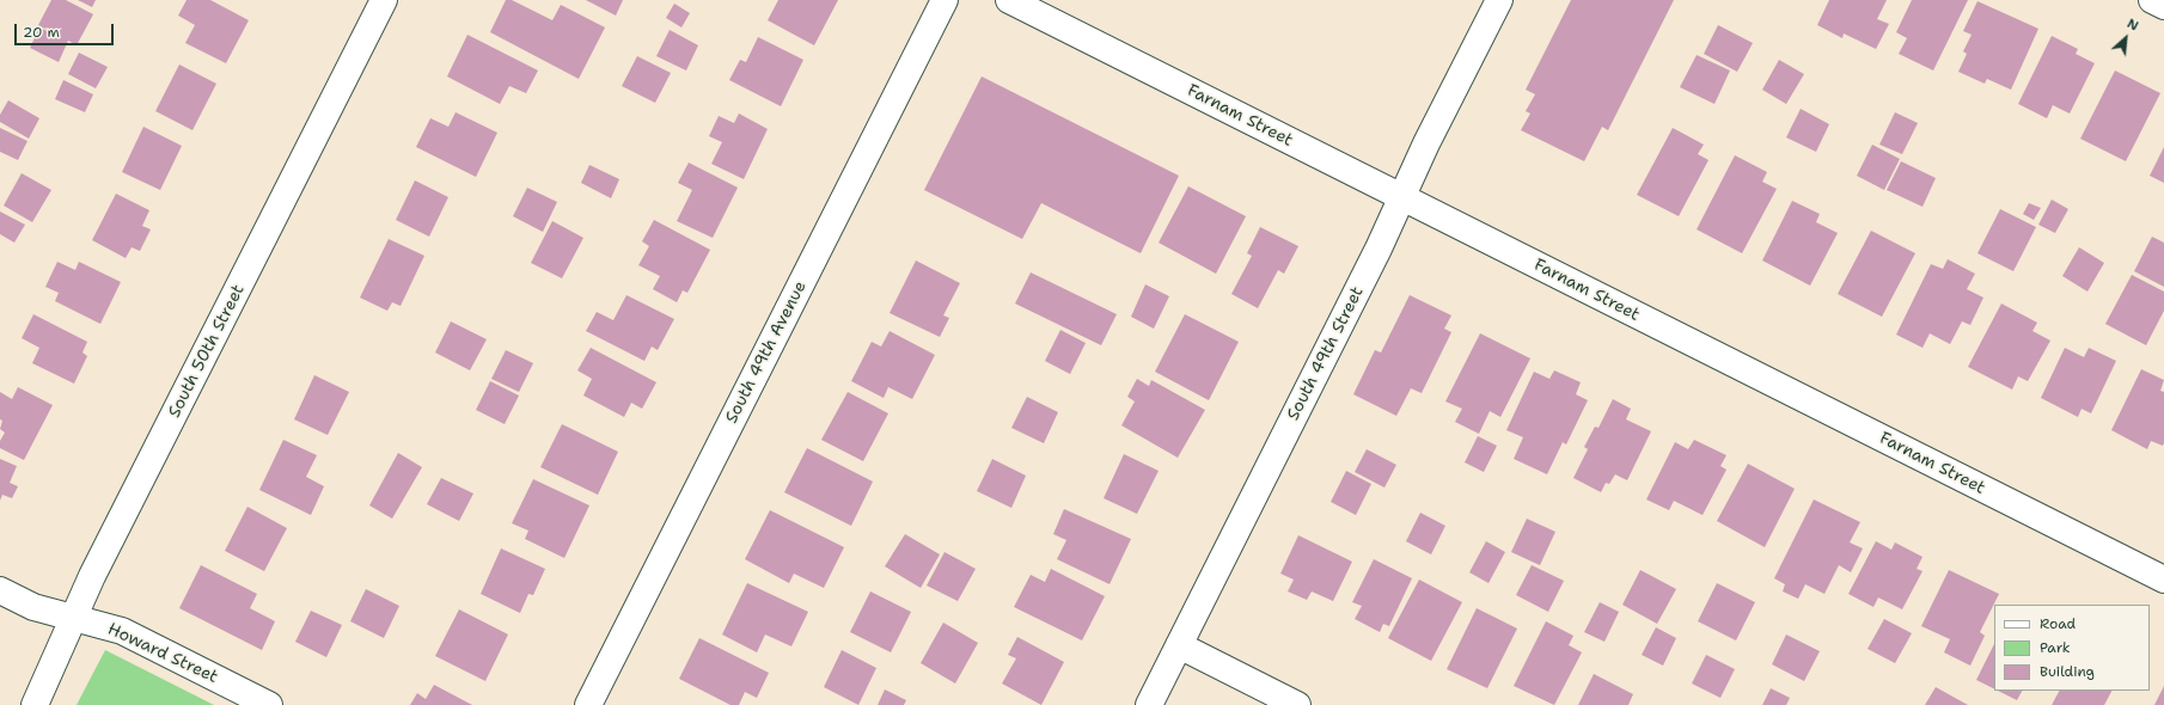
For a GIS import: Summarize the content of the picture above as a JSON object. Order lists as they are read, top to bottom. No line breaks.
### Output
{"streets":{"main road":["Farnam Street","South 50th Street","South 49th Avenue","South 49th Street","Howard Street"]},"crossings":[["Farnam Street","South 49th Street"],["South 50th Street","Howard Street"]],"legend":["Road","Park","Building"],"scale_bar":"20 m","north":"top right"}
